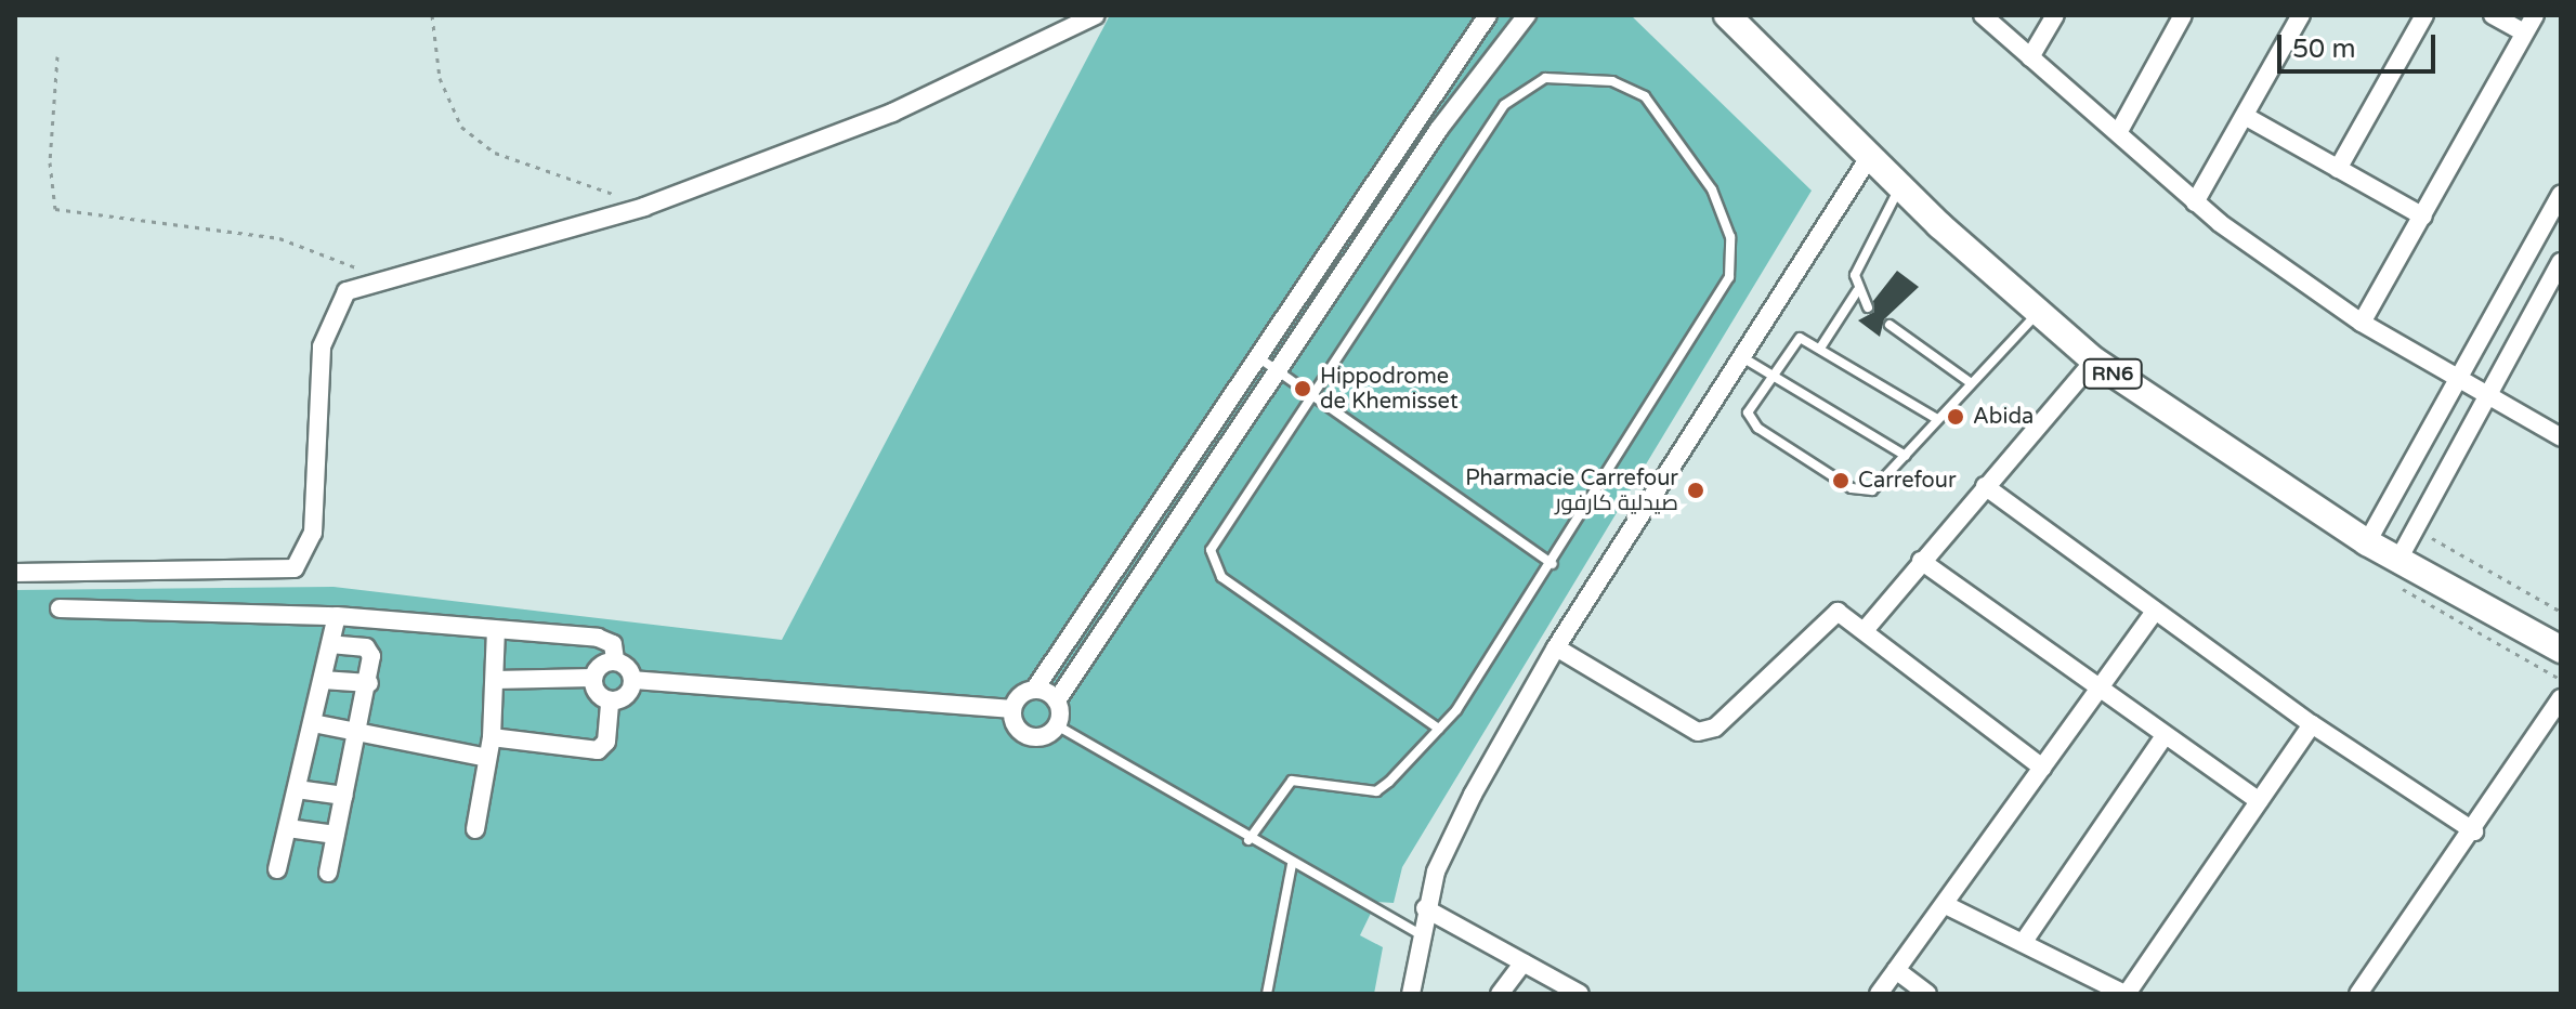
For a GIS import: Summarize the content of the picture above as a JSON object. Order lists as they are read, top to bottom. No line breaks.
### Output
{"streets":{"main road":["RN6"]},"places":["Hippodrome de Khemisset","Abida","Carrefour","Pharmacie Carrefour صيدلية كارفور"],"scale_bar":"50 m"}
